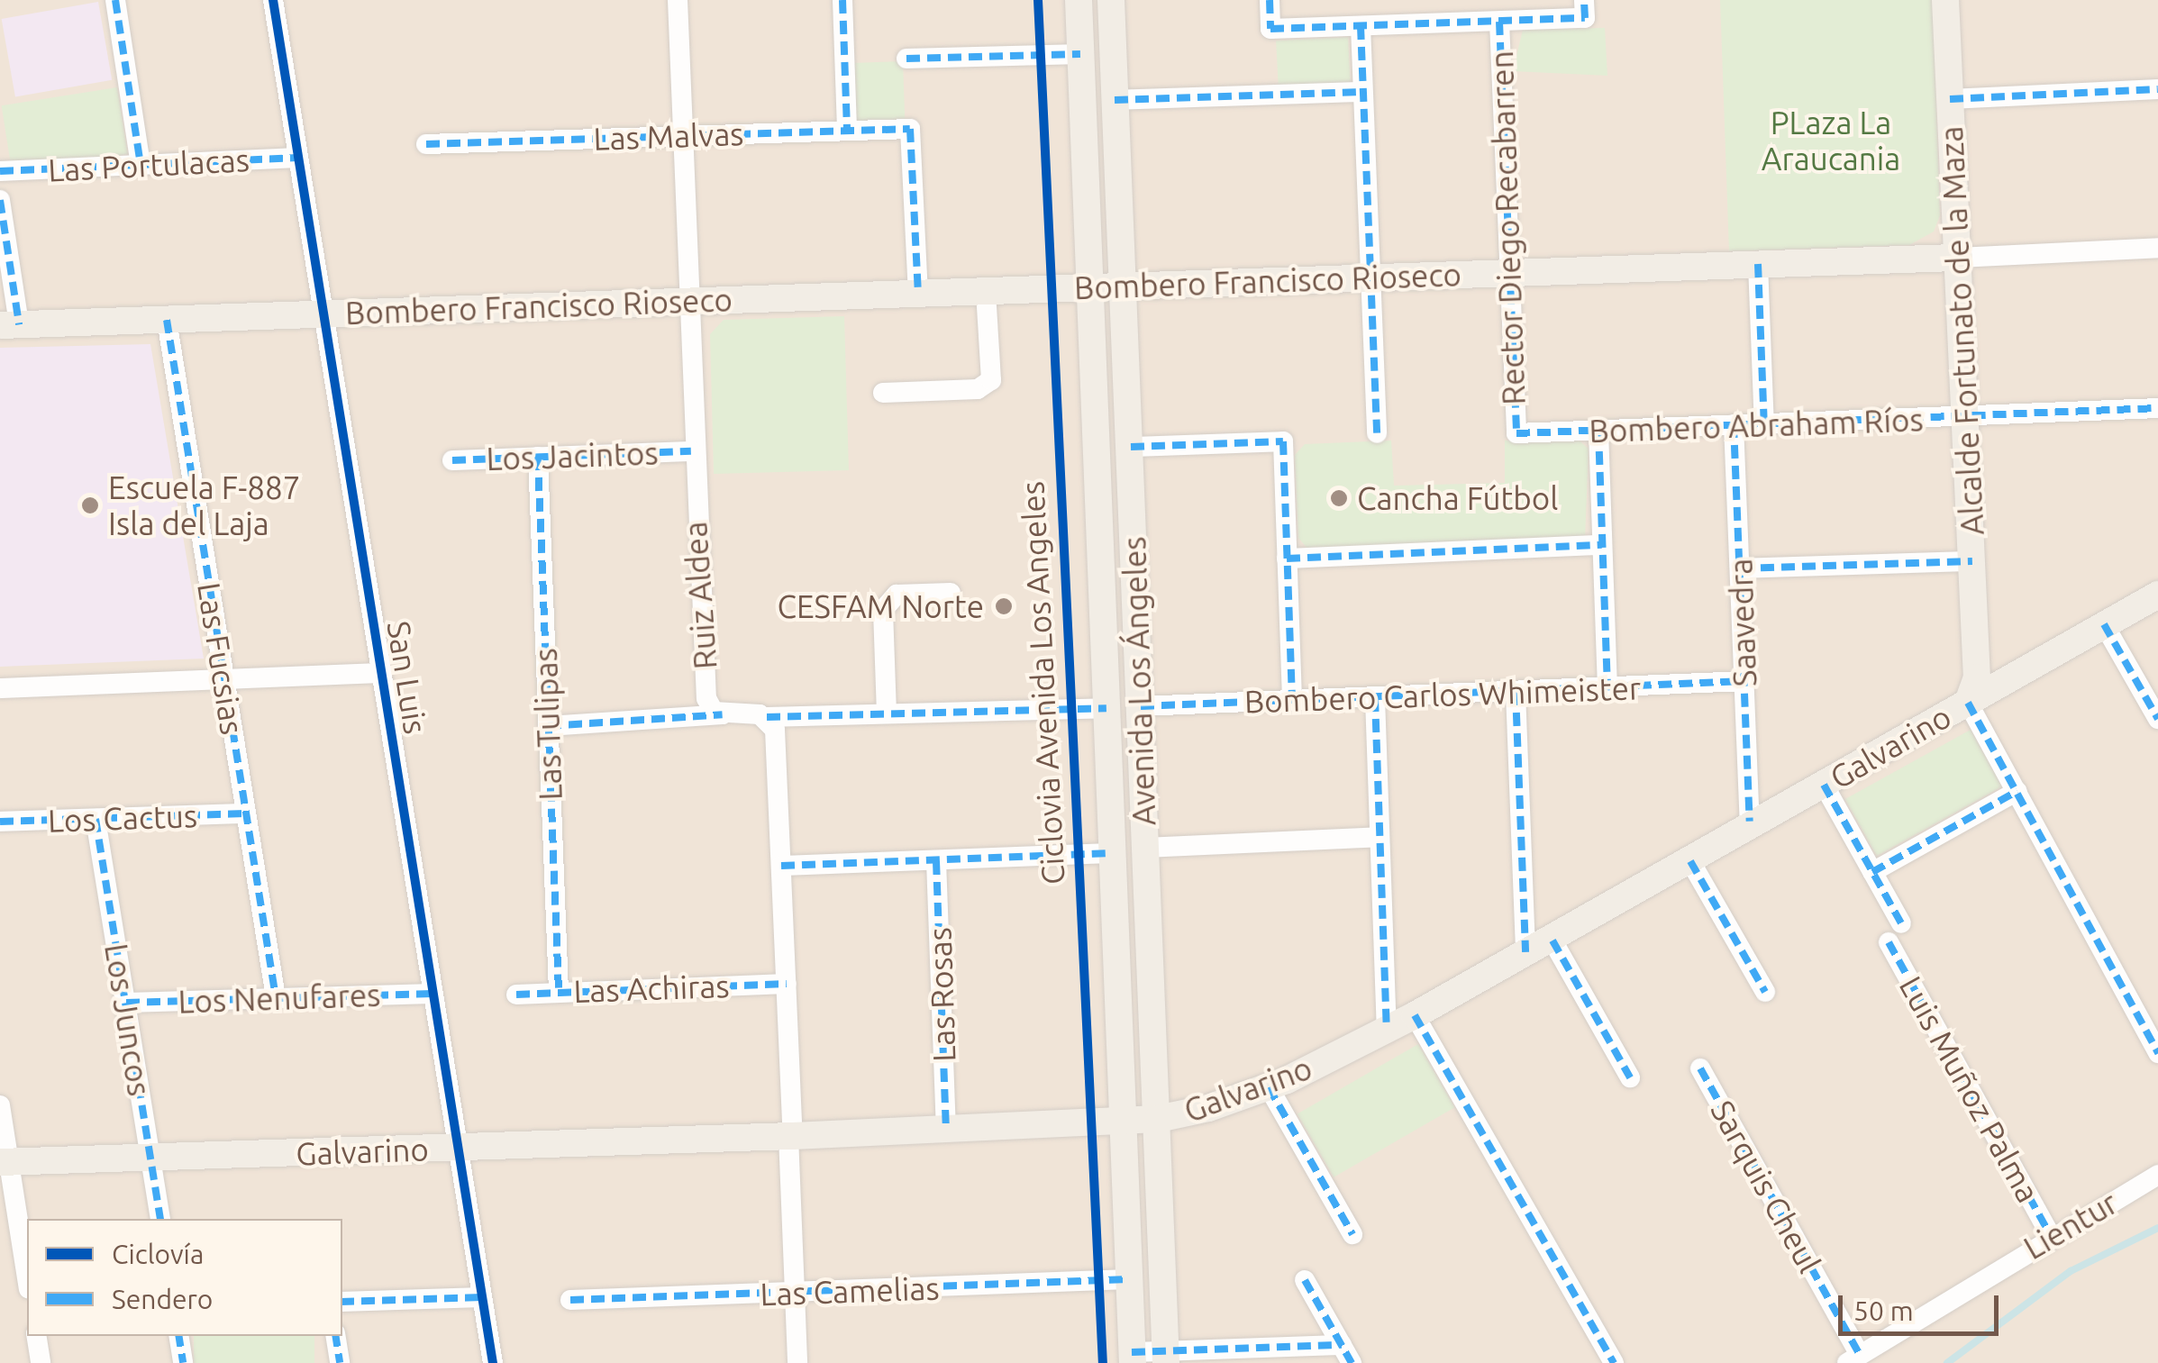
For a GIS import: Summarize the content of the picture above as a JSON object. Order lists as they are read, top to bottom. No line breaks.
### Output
{"streets":{"main road":["Bombero Francisco Rioseco","Alcalde Fortunato de la Maza","Avenida Los Ángeles","Galvarino"],"street":["Las Malvas","Las Portulacas","Rector Diego Recabarren","Bombero Abraham Ríos","Los Jacintos","Ruiz Aldea","Saavedra","Las Fucsias","San Luis","Bombero Carlos Whimeister","Las Tulipas","Los Cactus","Las Achiras","Las Rosas","Los Nenufares","Los Juncos","Luis Muñoz Palma","Sarquis Cheul","Lientur","Las Camelias"],"cycle path":["Ciclovia Avenida Los Angeles"]},"crossings":[["Las Malvas","Bombero Francisco Rioseco"],["Las Malvas","Ruiz Aldea"],["Las Portulacas","San Luis"],["Rector Diego Recabarren","Bombero Francisco Rioseco"],["Rector Diego Recabarren","Bombero Abraham Ríos"],["Bombero Francisco Rioseco","Alcalde Fortunato de la Maza"],["Bombero Francisco Rioseco","Ruiz Aldea"],["Bombero Francisco Rioseco","Las Fucsias"],["Bombero Francisco Rioseco","San Luis"],["Bombero Francisco Rioseco","Avenida Los Ángeles"],["Alcalde Fortunato de la Maza","Bombero Abraham Ríos"],["Alcalde Fortunato de la Maza","Galvarino"],["Bombero Abraham Ríos","Saavedra"],["Los Jacintos","Ruiz Aldea"],["Los Jacintos","Las Tulipas"],["Saavedra","Bombero Carlos Whimeister"],["Saavedra","Galvarino"],["Las Fucsias","Los Cactus"],["Las Fucsias","Los Nenufares"],["San Luis","Galvarino"],["San Luis","Los Nenufares"],["Avenida Los Ángeles","Bombero Carlos Whimeister"],["Avenida Los Ángeles","Galvarino"],["Avenida Los Ángeles","Las Camelias"],["Las Tulipas","Las Achiras"],["Galvarino","Las Rosas"],["Galvarino","Los Juncos"],["Los Cactus","Los Juncos"],["Los Nenufares","Los Juncos"],["Luis Muñoz Palma","Lientur"],["Sarquis Cheul","Lientur"]],"parks":["PLaza La Araucania"],"places":["Cancha Fútbol","Escuela F-887 Isla del Laja","CESFAM Norte"],"legend":["Ciclovía","Sendero"],"scale_bar":"50 m"}
